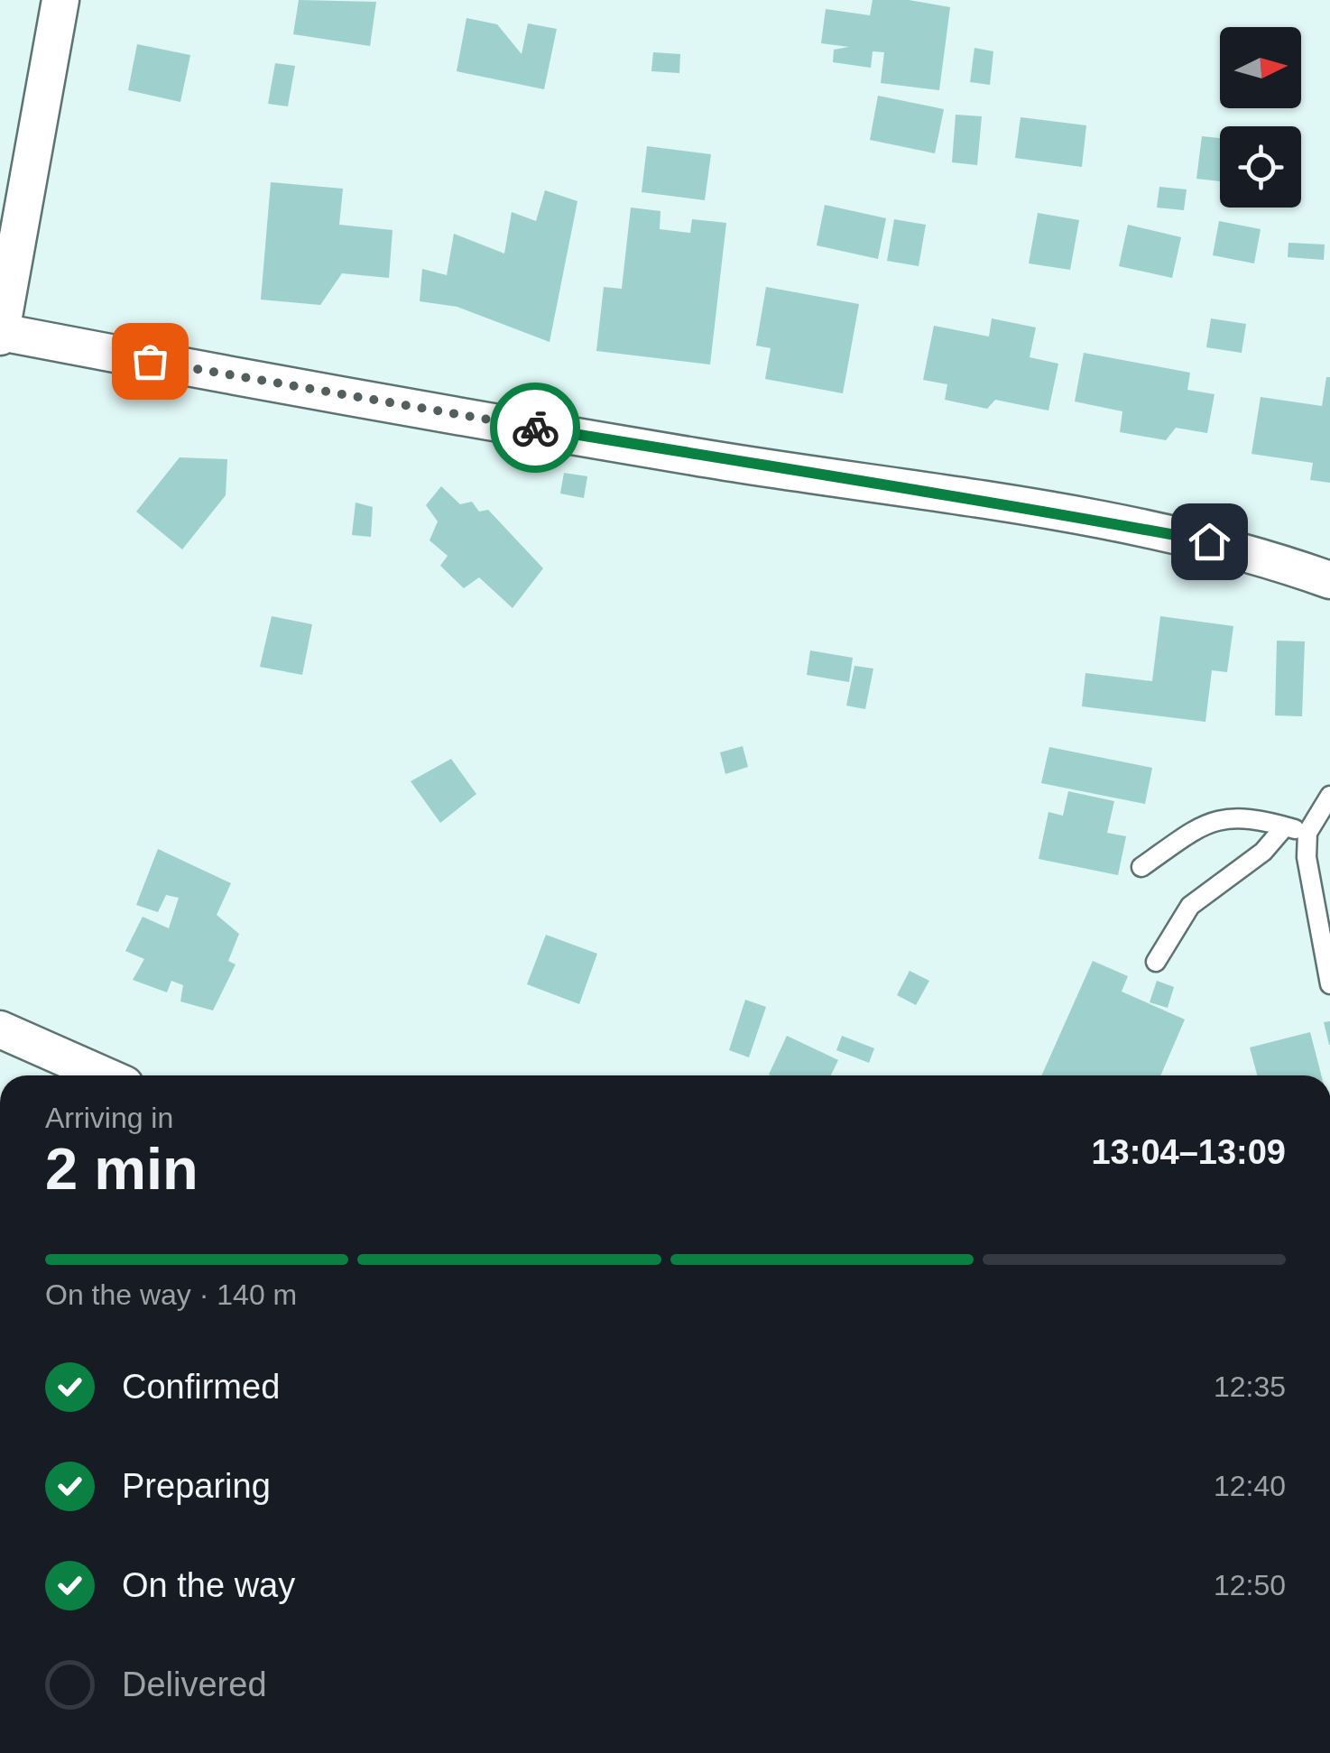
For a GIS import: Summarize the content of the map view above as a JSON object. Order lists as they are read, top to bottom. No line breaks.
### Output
{"north":"right","page":{"heading":["2 min","Arriving in","13:04–13:09"],"bar":"On the way · 140 m","list":[["Confirmed","12:35"],["Preparing","12:40"],["On the way","12:50"],"Delivered"]}}
